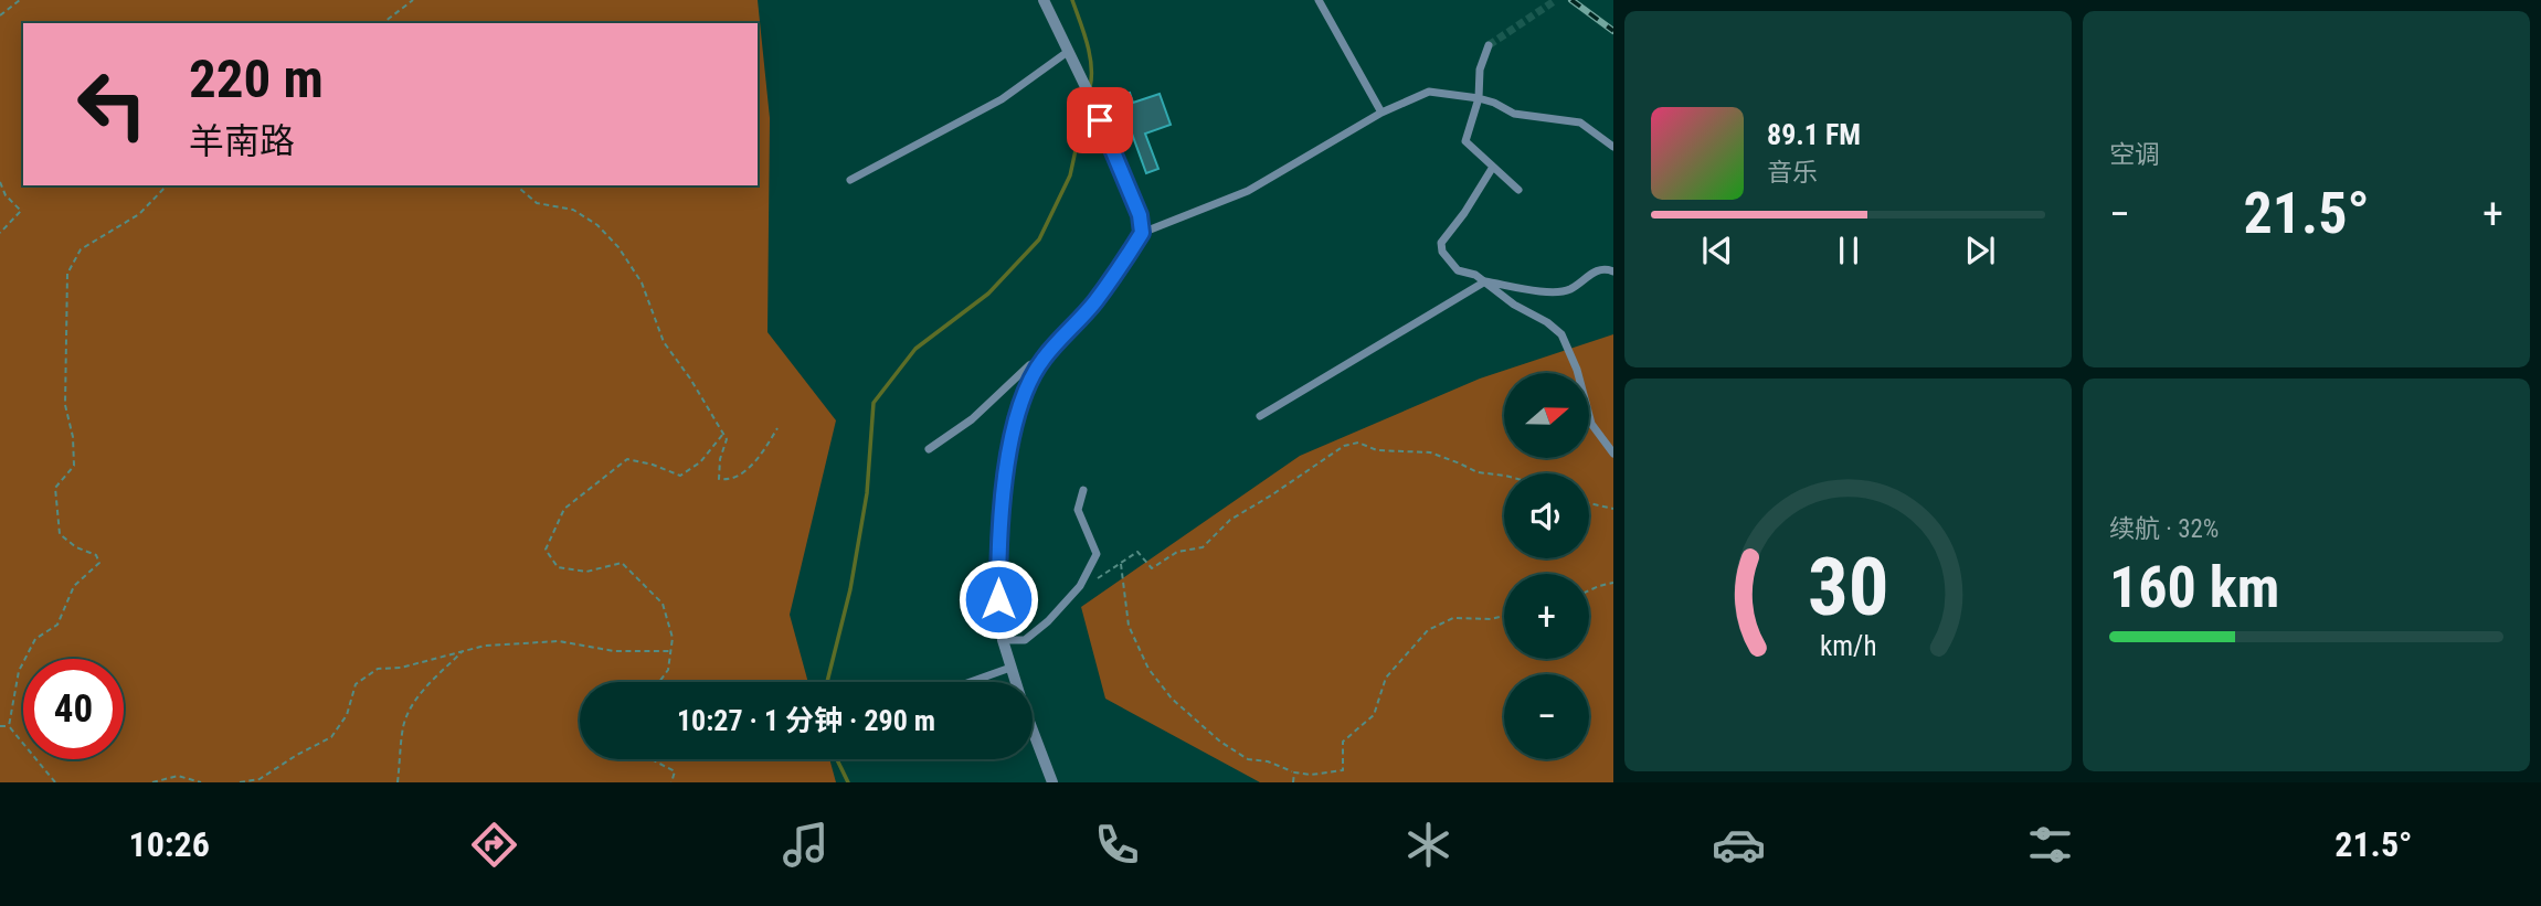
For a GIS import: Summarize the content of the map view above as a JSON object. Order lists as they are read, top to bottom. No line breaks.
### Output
{"north":"right","page":{"tile":["空调",["续航 · 32%","160 km"]],"turn":["220 m","羊南路"],"song":["89.1 FM","音乐"],"heat":["−","21.5°","+"],"map_buttons":["+","−"],"limit":"40","trip":"10:27 · 1 分钟 · 290 m","tabs":["10:26","21.5°"],"gauge":["30","km/h"]}}
